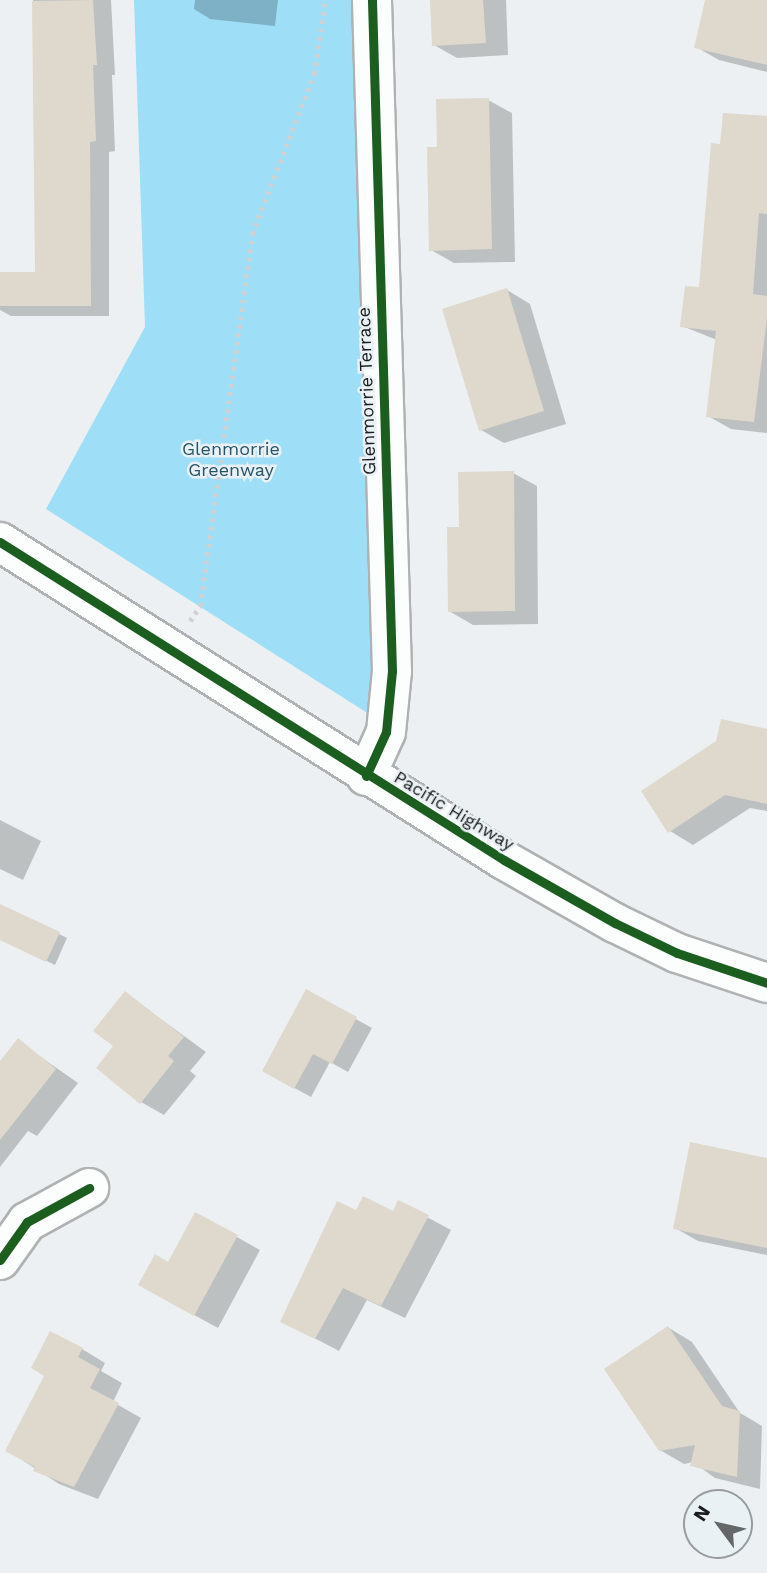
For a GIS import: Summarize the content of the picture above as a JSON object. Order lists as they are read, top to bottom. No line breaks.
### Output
{"streets":{"street":["Glenmorrie Terrace","Pacific Highway"]},"crossings":[["Glenmorrie Terrace","Pacific Highway"]],"parks":["Glenmorrie Greenway"],"north":"top left"}
